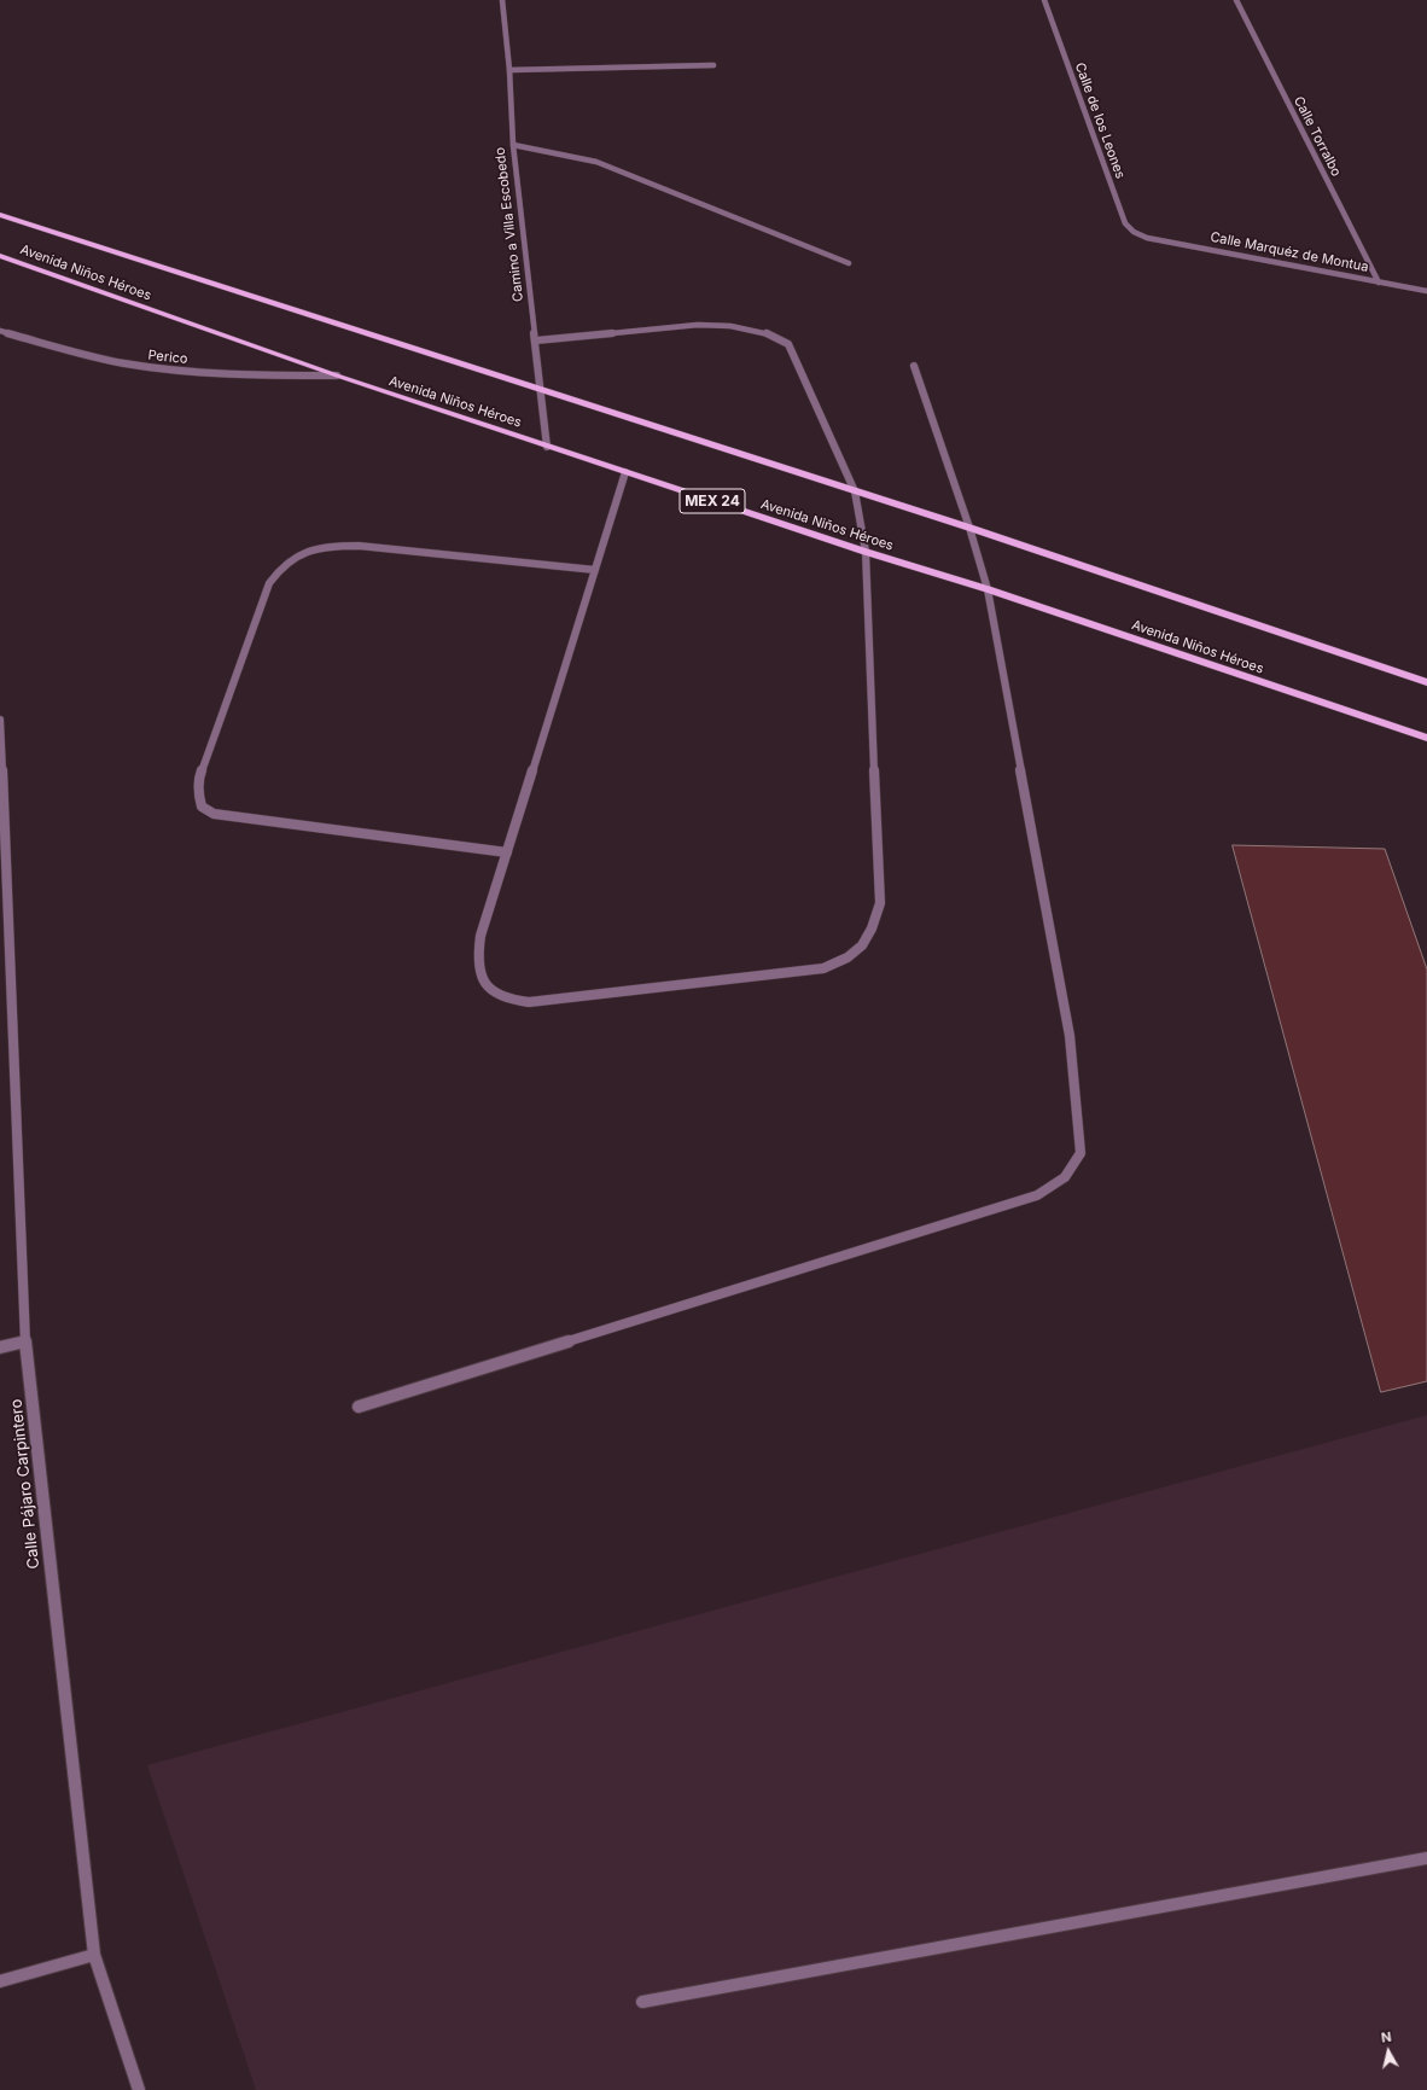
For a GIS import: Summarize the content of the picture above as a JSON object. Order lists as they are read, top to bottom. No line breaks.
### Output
{"streets":{"main road":["Avenida Niños Héroes","MEX 24"],"street":["Calle de los Leones","Calle Torralbo","Camino a Villa Escobedo","Calle Marquéz de Montua","Perico","Calle Pájaro Carpintero"]},"crossings":[["Calle de los Leones","Calle Marquéz de Montua"],["Calle Torralbo","Calle Marquéz de Montua"],["Camino a Villa Escobedo","Avenida Niños Héroes"],["Avenida Niños Héroes","Perico"]],"north":"top"}
